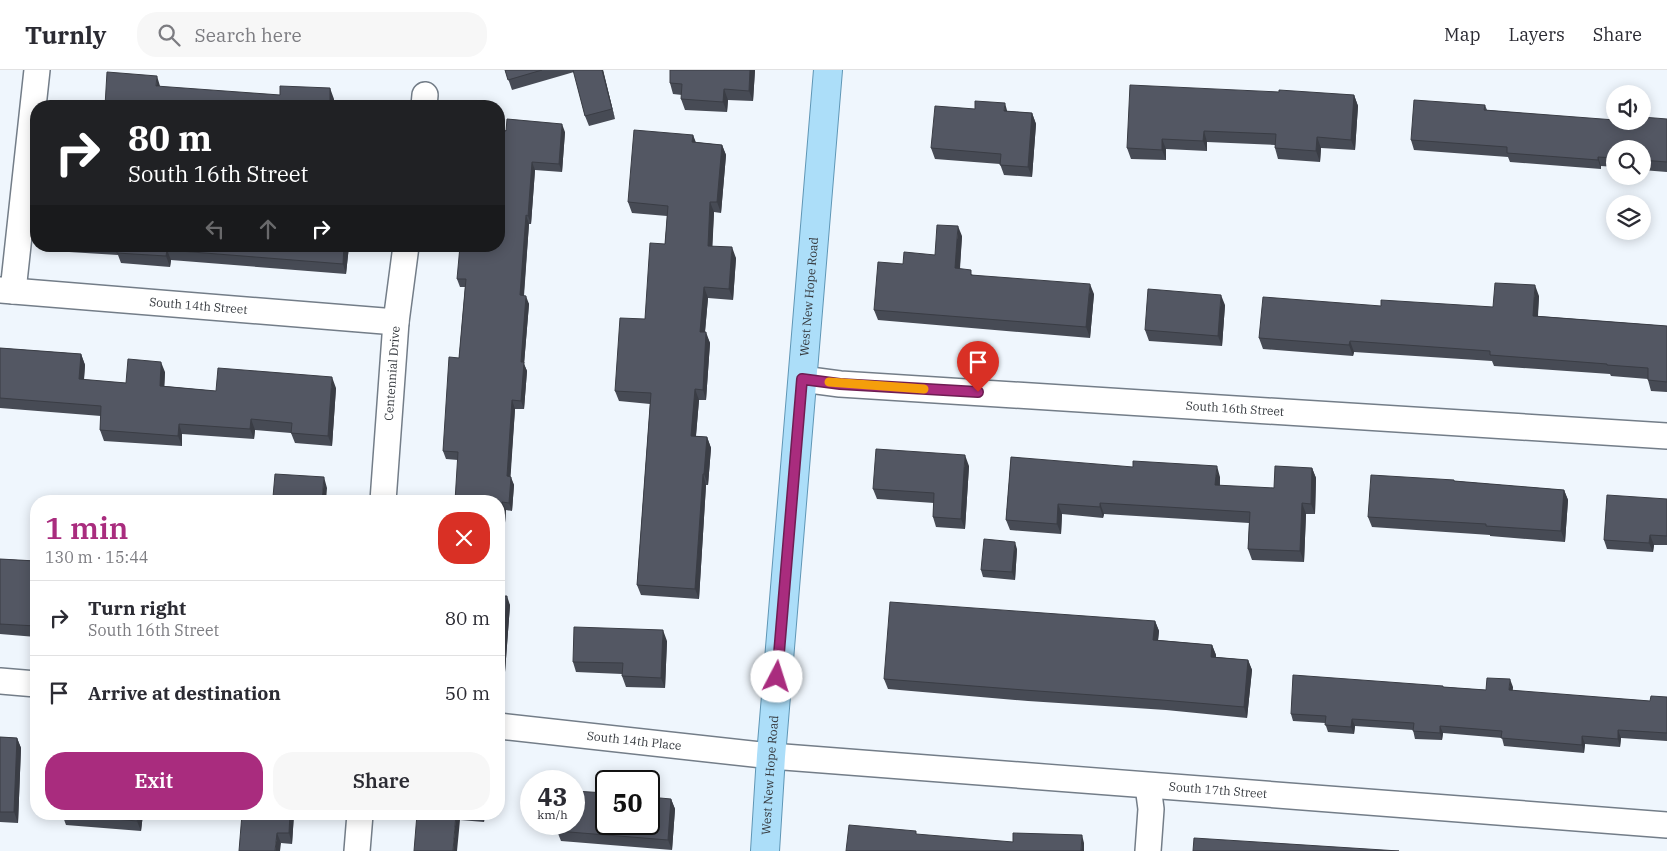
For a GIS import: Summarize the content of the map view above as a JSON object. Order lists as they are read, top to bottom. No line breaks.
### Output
{"streets":{"main road":["West New Hope Road"],"street":["South 14th Street","Centennial Drive","South 16th Street","South 14th Place","South 17th Street"]},"crossings":[["West New Hope Road","South 16th Street"],["West New Hope Road","South 14th Place"],["West New Hope Road","South 17th Street"],["South 14th Street","Centennial Drive"],["South 14th Place","South 17th Street"]],"page":{"header":"Turnly","search":"Search here","nav":["Map","Layers","Share"],"turn":["80 m","South 16th Street"],"heading":["1 min","130 m · 15:44"],"list":[{"name":"Turn right","note":"South 16th Street","value":"80 m"},{"name":"Arrive at destination","value":"50 m"}],"buttons":["Exit","Share"],"speed":"43 km/h","limit":"50"}}
